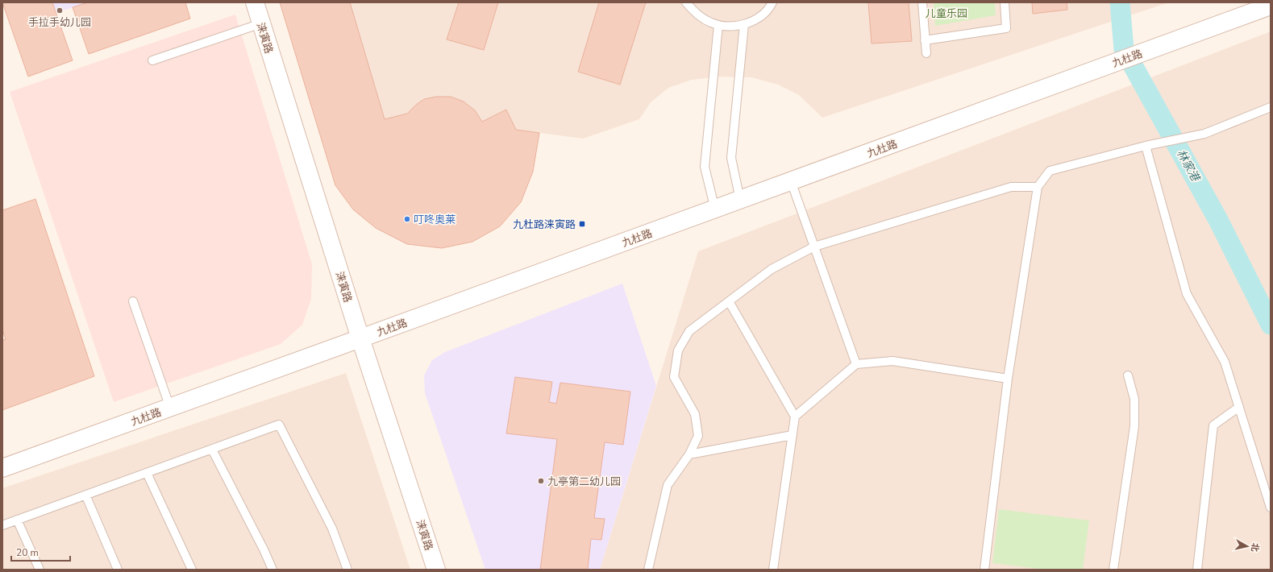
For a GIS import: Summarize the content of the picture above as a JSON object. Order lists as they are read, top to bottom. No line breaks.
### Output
{"streets":{"street":["涞寅路","九杜路"]},"crossings":[["涞寅路","九杜路"]],"water":["林家港"],"parks":["儿童乐园"],"places":{"other":["手拉手幼儿园","叮咚奥莱","九亭第二幼儿园"],"transit":["九杜路涞寅路"]},"scale_bar":"20 m","north":"right"}
